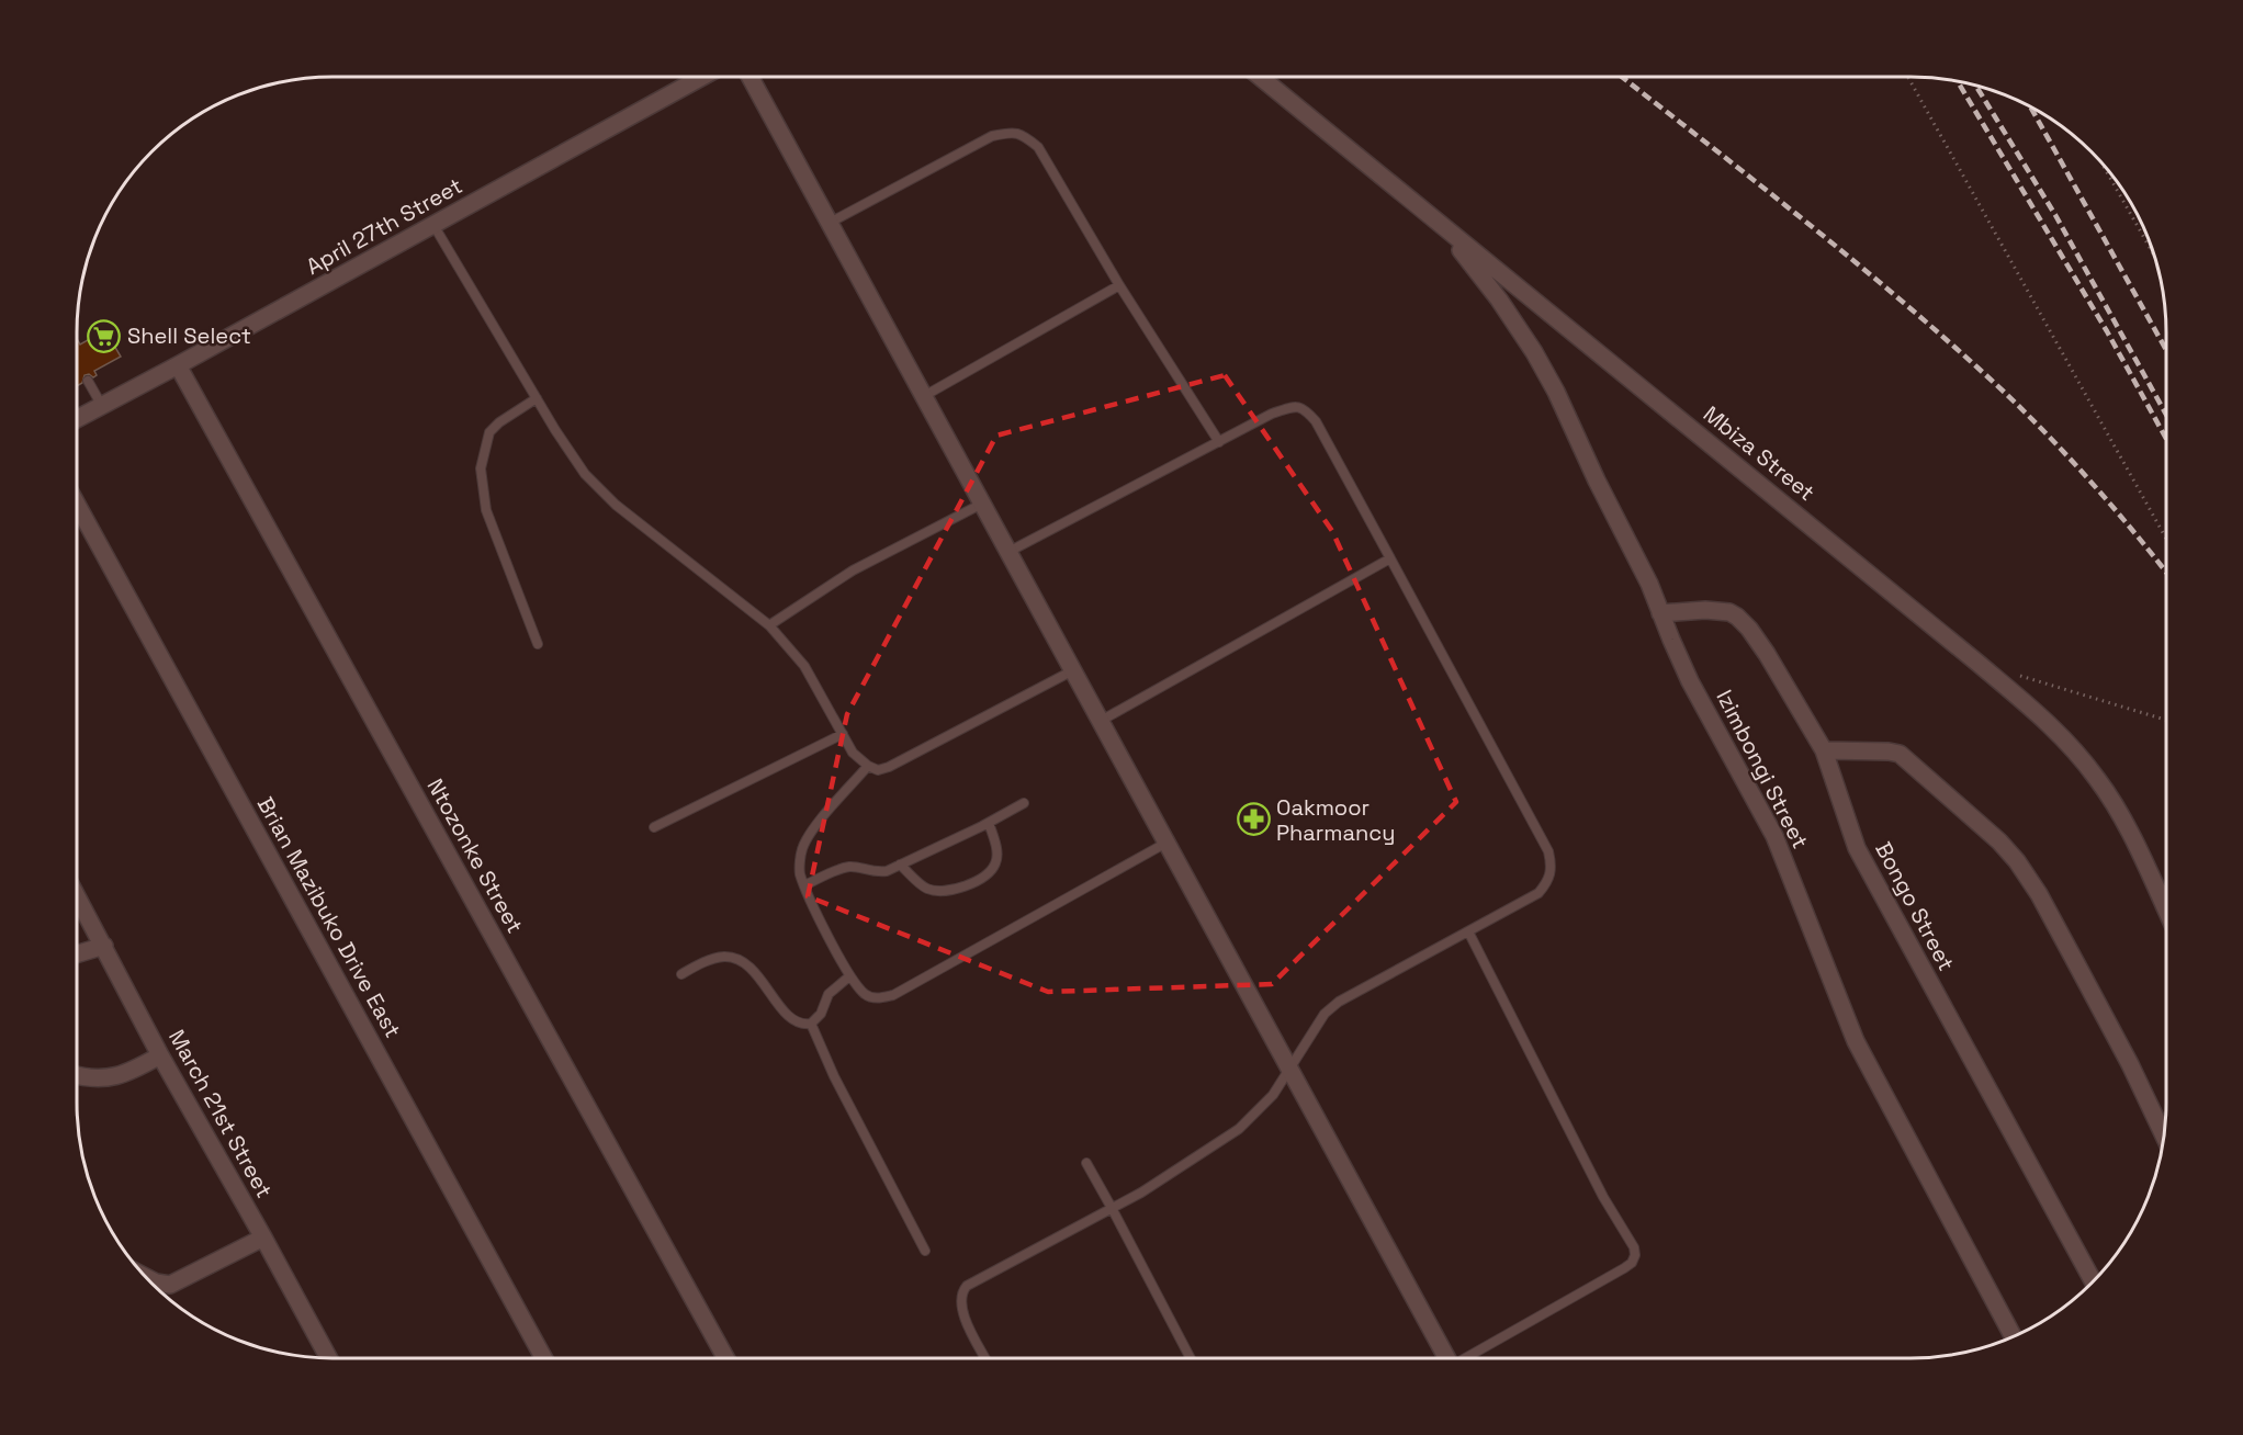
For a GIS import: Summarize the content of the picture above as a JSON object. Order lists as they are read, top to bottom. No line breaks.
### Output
{"streets":{"street":["April 27th Street","Mbiza Street","Izimbongi Street","Ntozonke Street","Bongo Street","Brian Mazibuko Drive East","March 21st Street"]},"crossings":[["April 27th Street","Ntozonke Street"],["Mbiza Street","Izimbongi Street"],["Izimbongi Street","Bongo Street"]],"places":{"supermarket":["Shell Select"],"pharmacy":["Oakmoor Pharmancy"]}}
